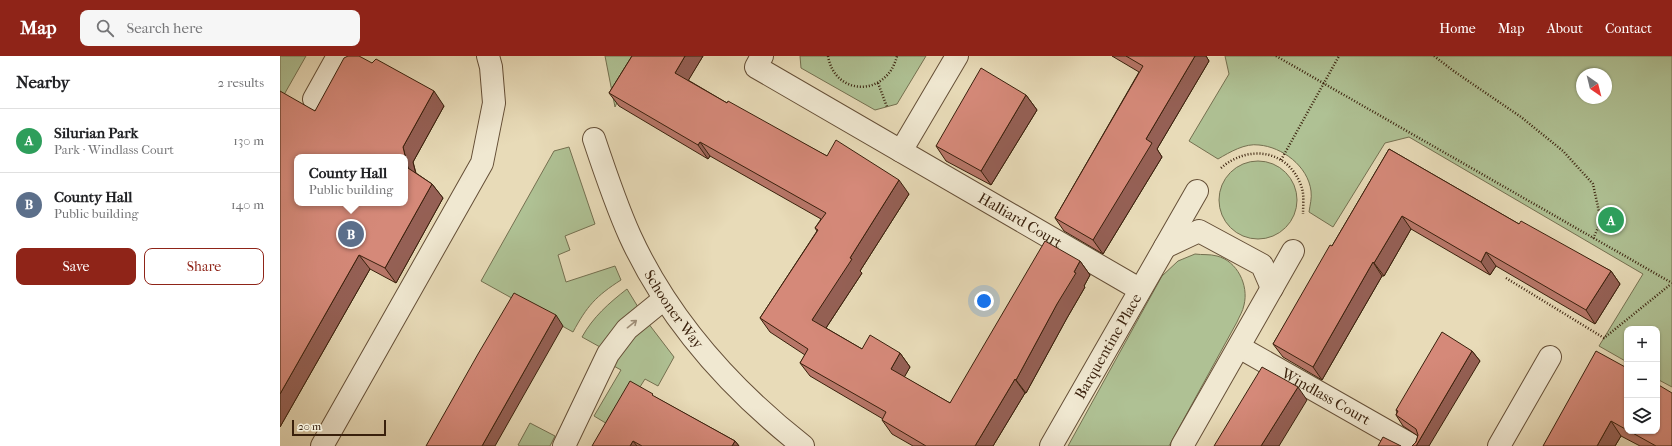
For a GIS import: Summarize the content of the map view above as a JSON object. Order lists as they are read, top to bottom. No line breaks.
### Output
{"streets":{"street":["Halliard Court","Schooner Way","Barquentine Place","Windlass Court"]},"crossings":[["Halliard Court","Barquentine Place"]],"scale_bar":"20 m","north":"bottom right","page":{"header":"Map","search":"Search here","nav":["Home","Map","About","Contact"],"heading":["Nearby","2 results"],"list":[{"mark":"A","name":"Silurian Park","note":"Park · Windlass Court","value":"130 m"},{"mark":"B","name":"County Hall","note":"Public building","value":"140 m"}],"popup":["County Hall","Public building"],"pins":["A","B"],"buttons":["Save","Share"],"map_buttons":["+","−"],"scale":"20 m"}}
